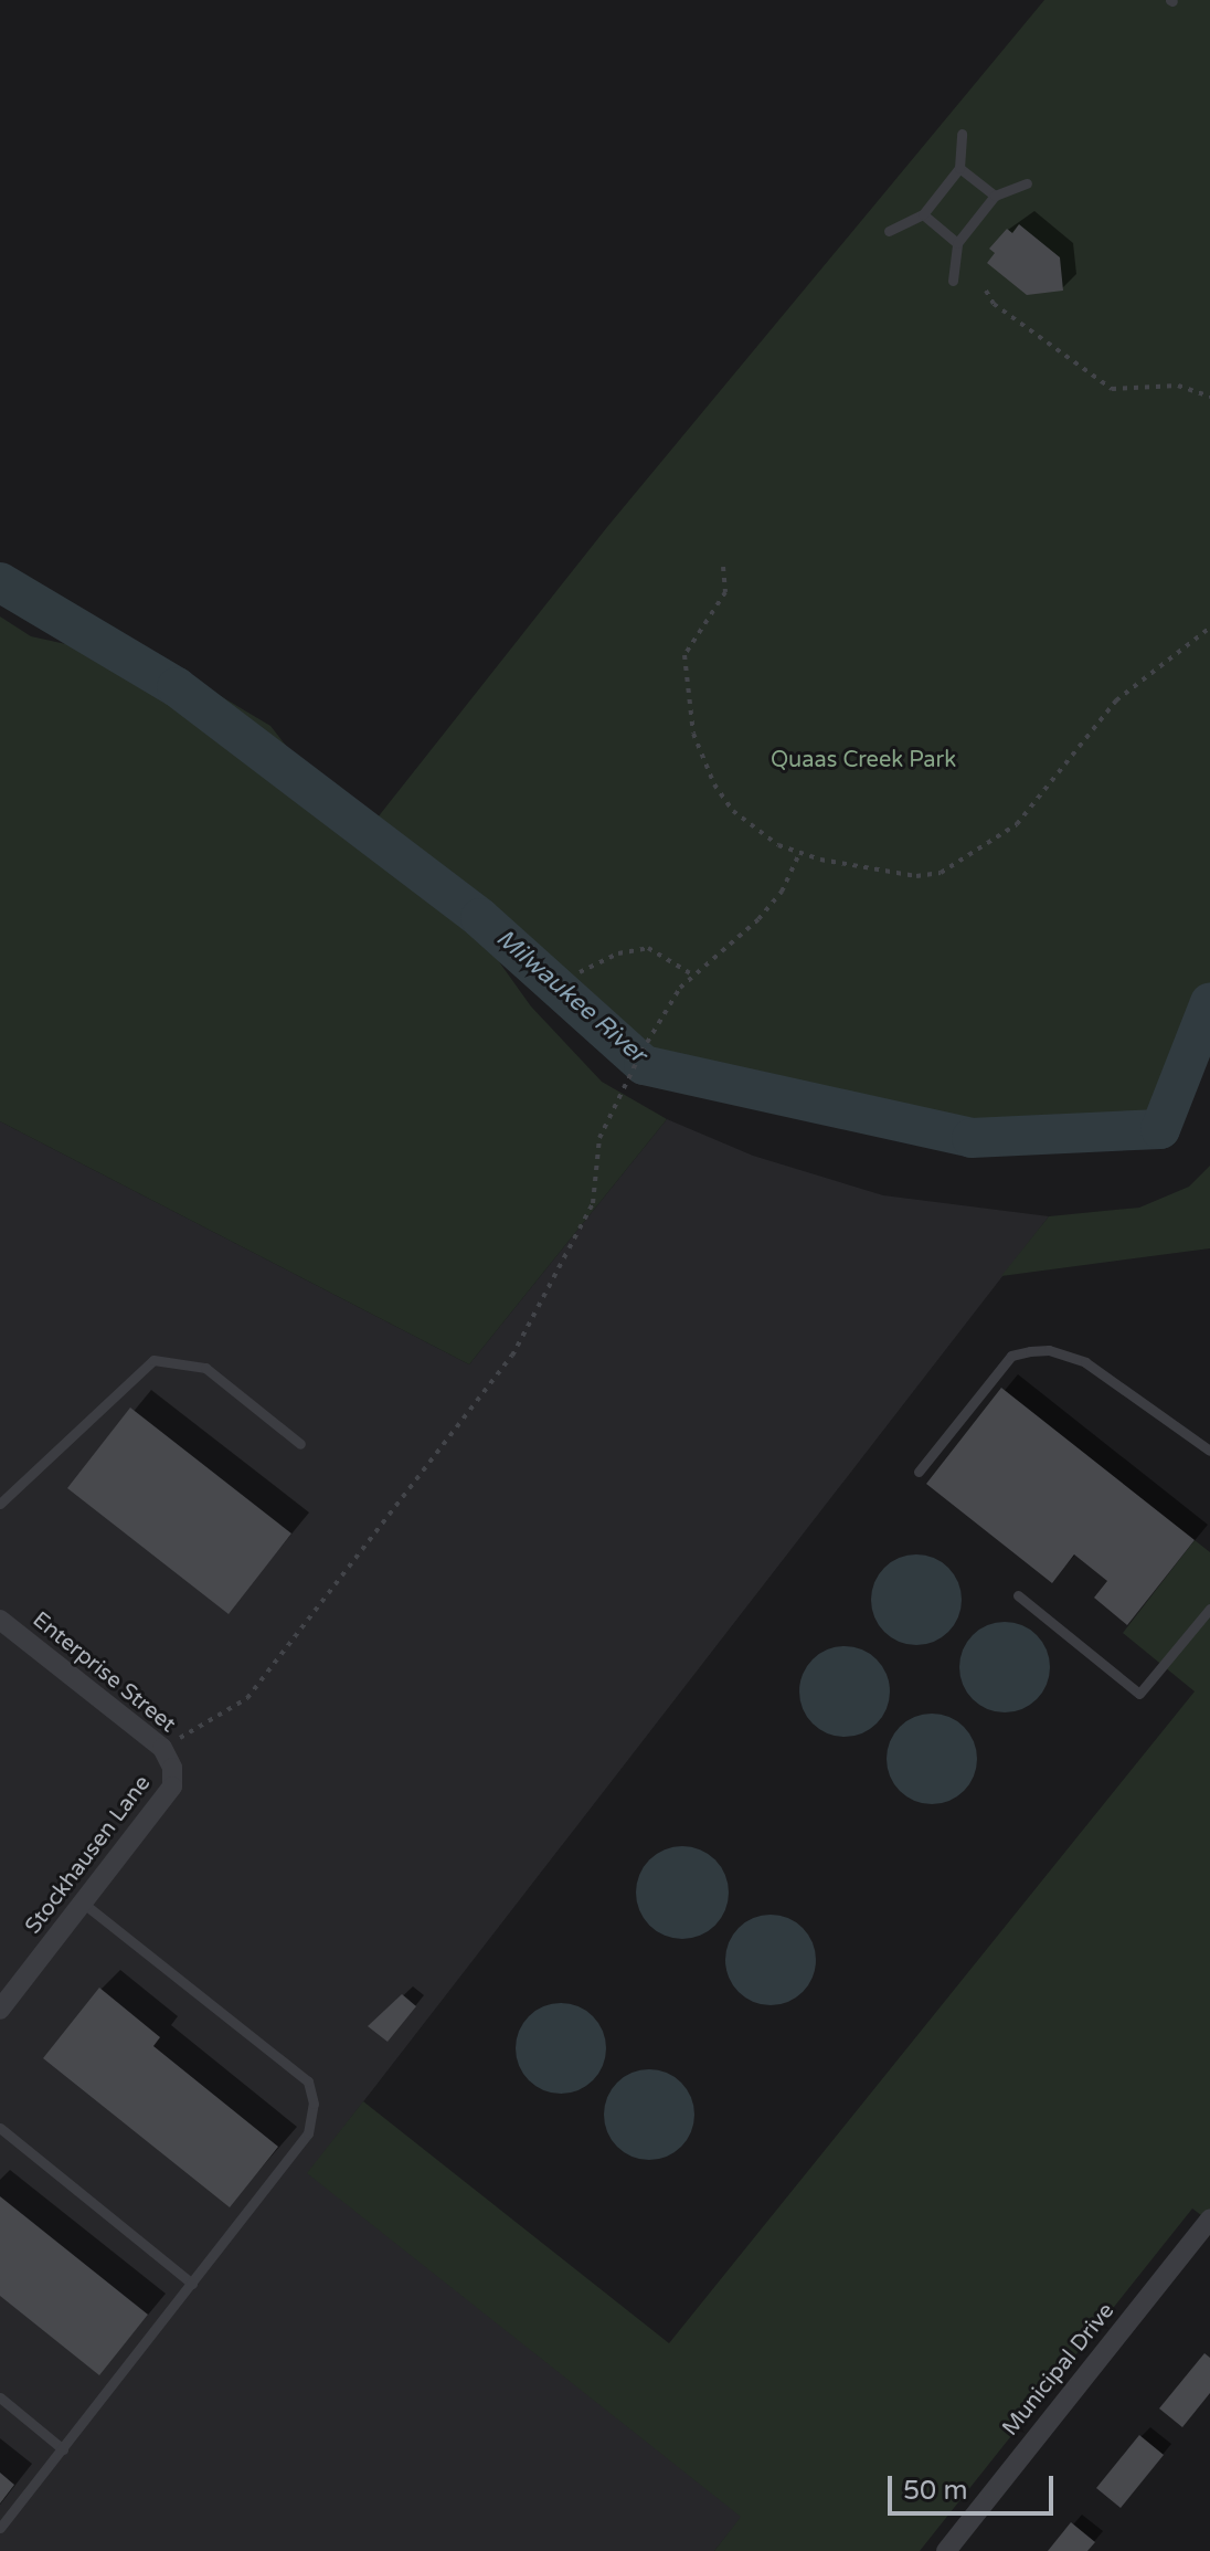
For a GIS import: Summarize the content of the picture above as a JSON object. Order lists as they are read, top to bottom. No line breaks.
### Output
{"streets":{"street":["Enterprise Street","Stockhausen Lane","Municipal Drive"]},"crossings":[["Enterprise Street","Stockhausen Lane"]],"water":["Milwaukee River"],"parks":["Quaas Creek Park"],"scale_bar":"50 m"}
